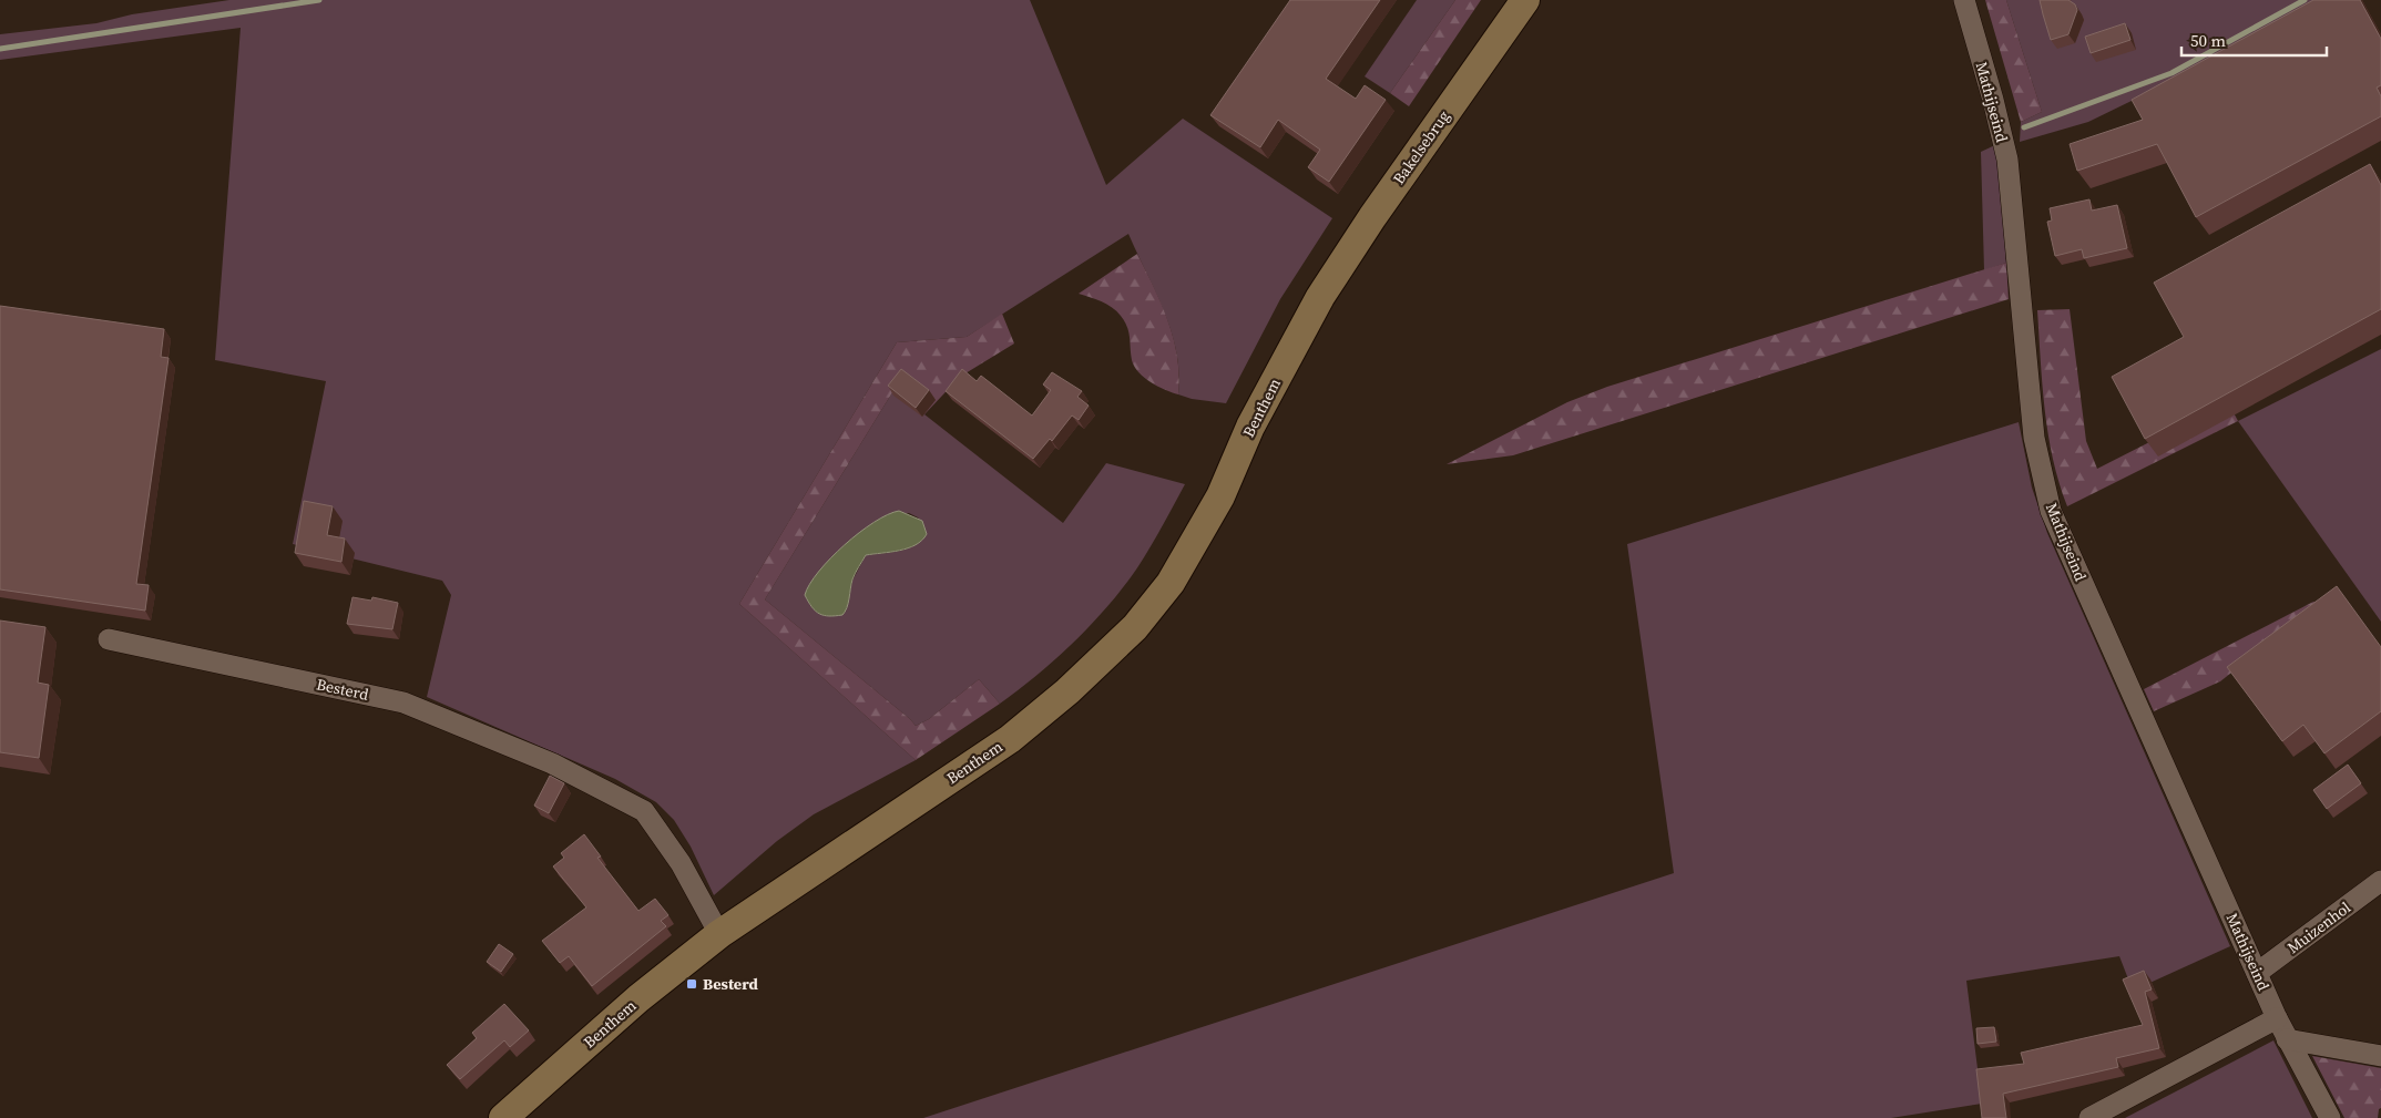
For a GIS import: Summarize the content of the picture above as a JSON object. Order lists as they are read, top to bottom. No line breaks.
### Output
{"streets":{"main road":["Bakelsebrug","Benthem"],"street":["Mathijseind","Besterd","Muizenhol"]},"crossings":[["Mathijseind","Muizenhol"],["Bakelsebrug","Benthem"],["Benthem","Besterd"]],"places":{"transit":["Besterd"]},"scale_bar":"50 m"}
